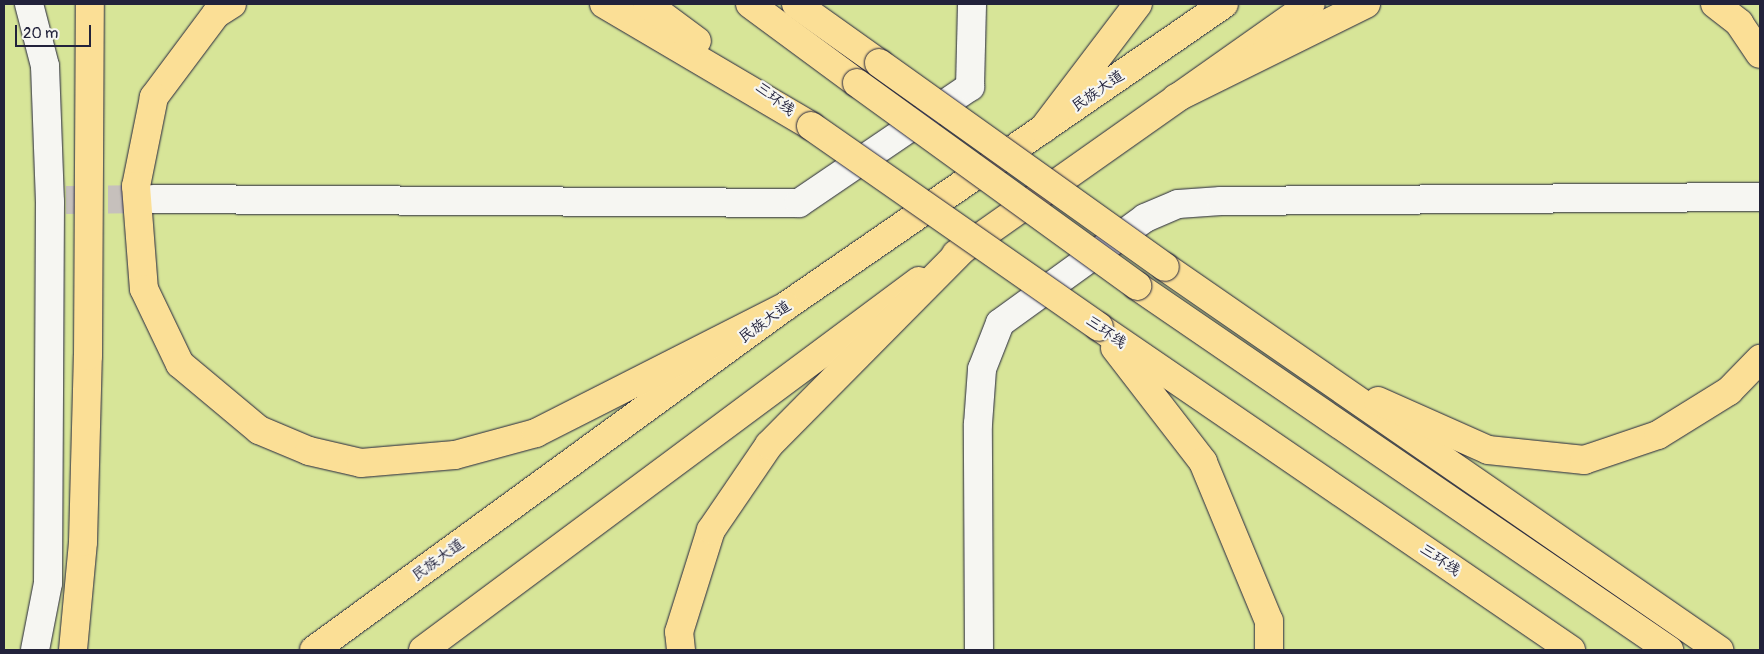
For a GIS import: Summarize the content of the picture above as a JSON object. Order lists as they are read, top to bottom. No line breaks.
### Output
{"streets":{"main road":["民族大道","三环线"]},"scale_bar":"20 m"}
